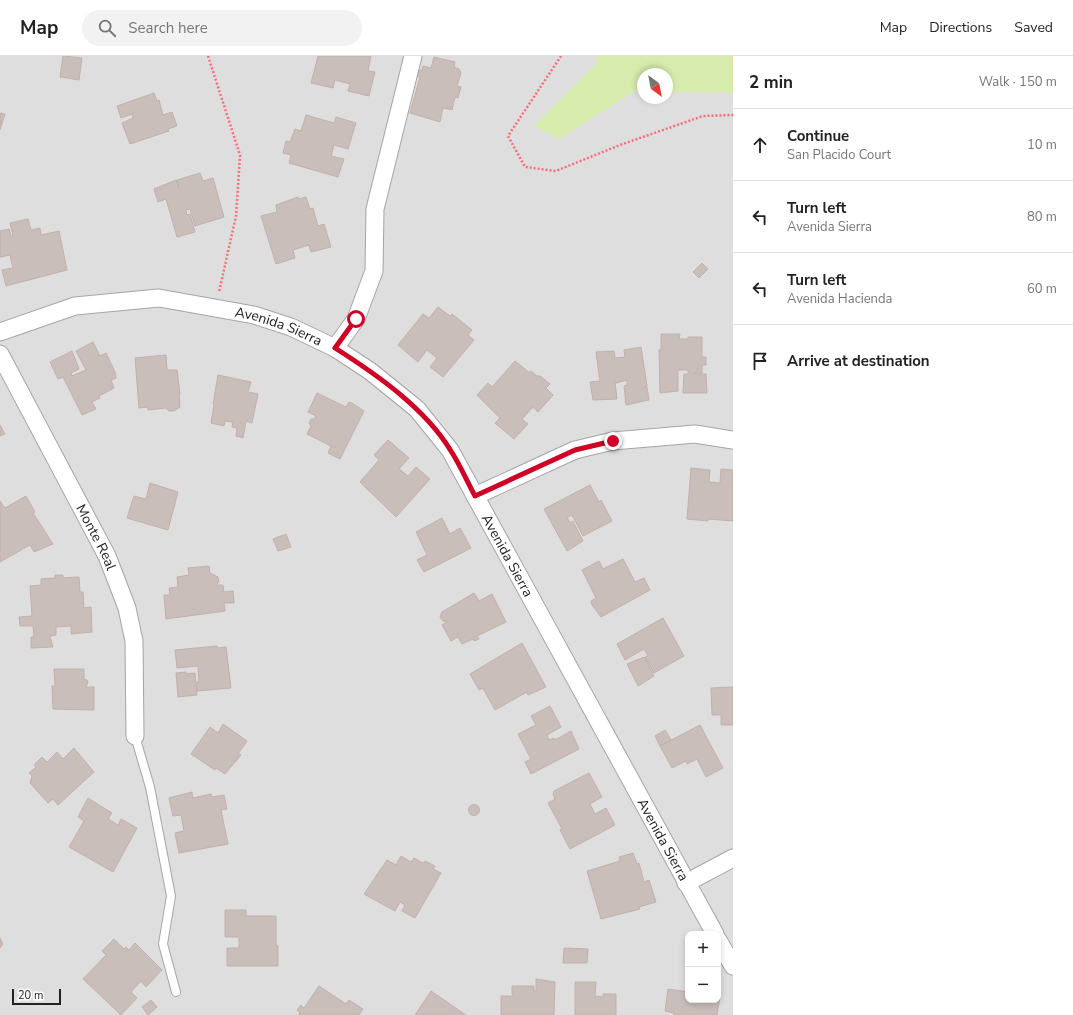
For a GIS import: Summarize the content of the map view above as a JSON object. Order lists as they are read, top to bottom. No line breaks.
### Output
{"streets":{"street":["Avenida Sierra","Monte Real"]},"scale_bar":"20 m","north":"bottom right","page":{"header":"Map","search":"Search here","nav":["Map","Directions","Saved"],"heading":["2 min","Walk · 150 m"],"list":[["Continue","San Placido Court","10 m"],["Turn left","Avenida Sierra","80 m"],["Turn left","Avenida Hacienda","60 m"],"Arrive at destination"],"map_buttons":["+","−"],"scale":"20 m"}}
